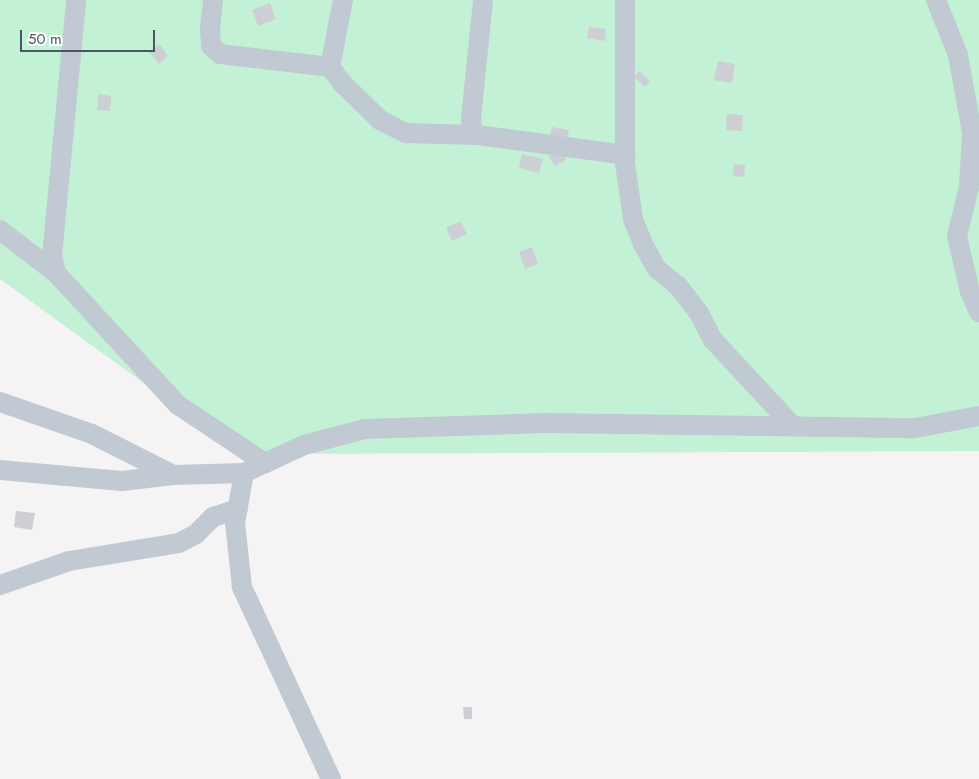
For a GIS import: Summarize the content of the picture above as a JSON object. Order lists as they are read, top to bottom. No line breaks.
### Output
{"scale_bar":"50 m"}
